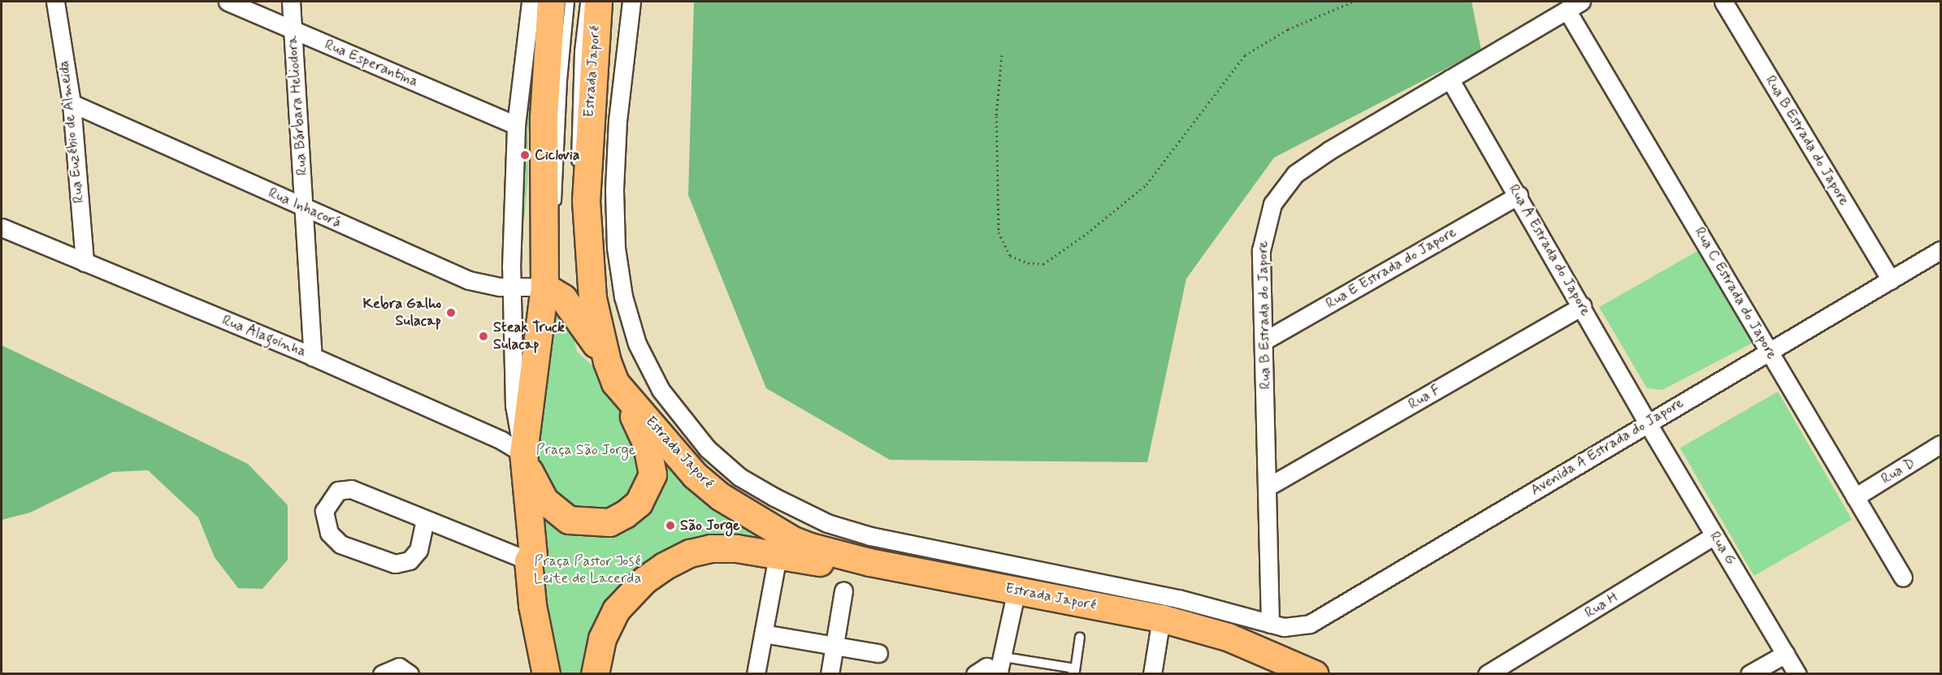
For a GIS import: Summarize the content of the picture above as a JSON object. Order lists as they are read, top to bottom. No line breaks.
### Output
{"streets":{"main road":["Estrada Japoré"],"street":["Rua Esperantina","Rua Bárbara Heliodora","Rua Euzébio de Almeida","Rua B Estrada do Japore","Rua Inhacorá","Rua A Estrada do Japore","Rua E Estrada do Japore","Rua C Estrada do Japore","Rua Alagoinha","Rua F","Avenida A Estrada do Japore","Rua D","Rua G","Rua H"]},"crossings":[["Rua Esperantina","Rua Bárbara Heliodora"],["Rua Bárbara Heliodora","Rua Inhacorá"],["Rua Bárbara Heliodora","Rua Alagoinha"],["Rua Euzébio de Almeida","Rua Inhacorá"],["Rua Euzébio de Almeida","Rua Alagoinha"],["Rua B Estrada do Japore","Rua A Estrada do Japore"],["Rua B Estrada do Japore","Rua E Estrada do Japore"],["Rua B Estrada do Japore","Rua C Estrada do Japore"],["Rua B Estrada do Japore","Rua F"],["Rua B Estrada do Japore","Avenida A Estrada do Japore"],["Rua A Estrada do Japore","Rua E Estrada do Japore"],["Rua A Estrada do Japore","Rua F"],["Rua A Estrada do Japore","Avenida A Estrada do Japore"],["Rua A Estrada do Japore","Rua G"],["Rua C Estrada do Japore","Avenida A Estrada do Japore"],["Rua C Estrada do Japore","Rua D"],["Avenida A Estrada do Japore","Rua G"],["Rua G","Rua H"]],"parks":["Praça São Jorge","Praça Pastor José Leite de Lacerda"],"places":["Ciclovia","Kebra Galho Sulacap","Steak Truck Sulacap","São Jorge"]}
